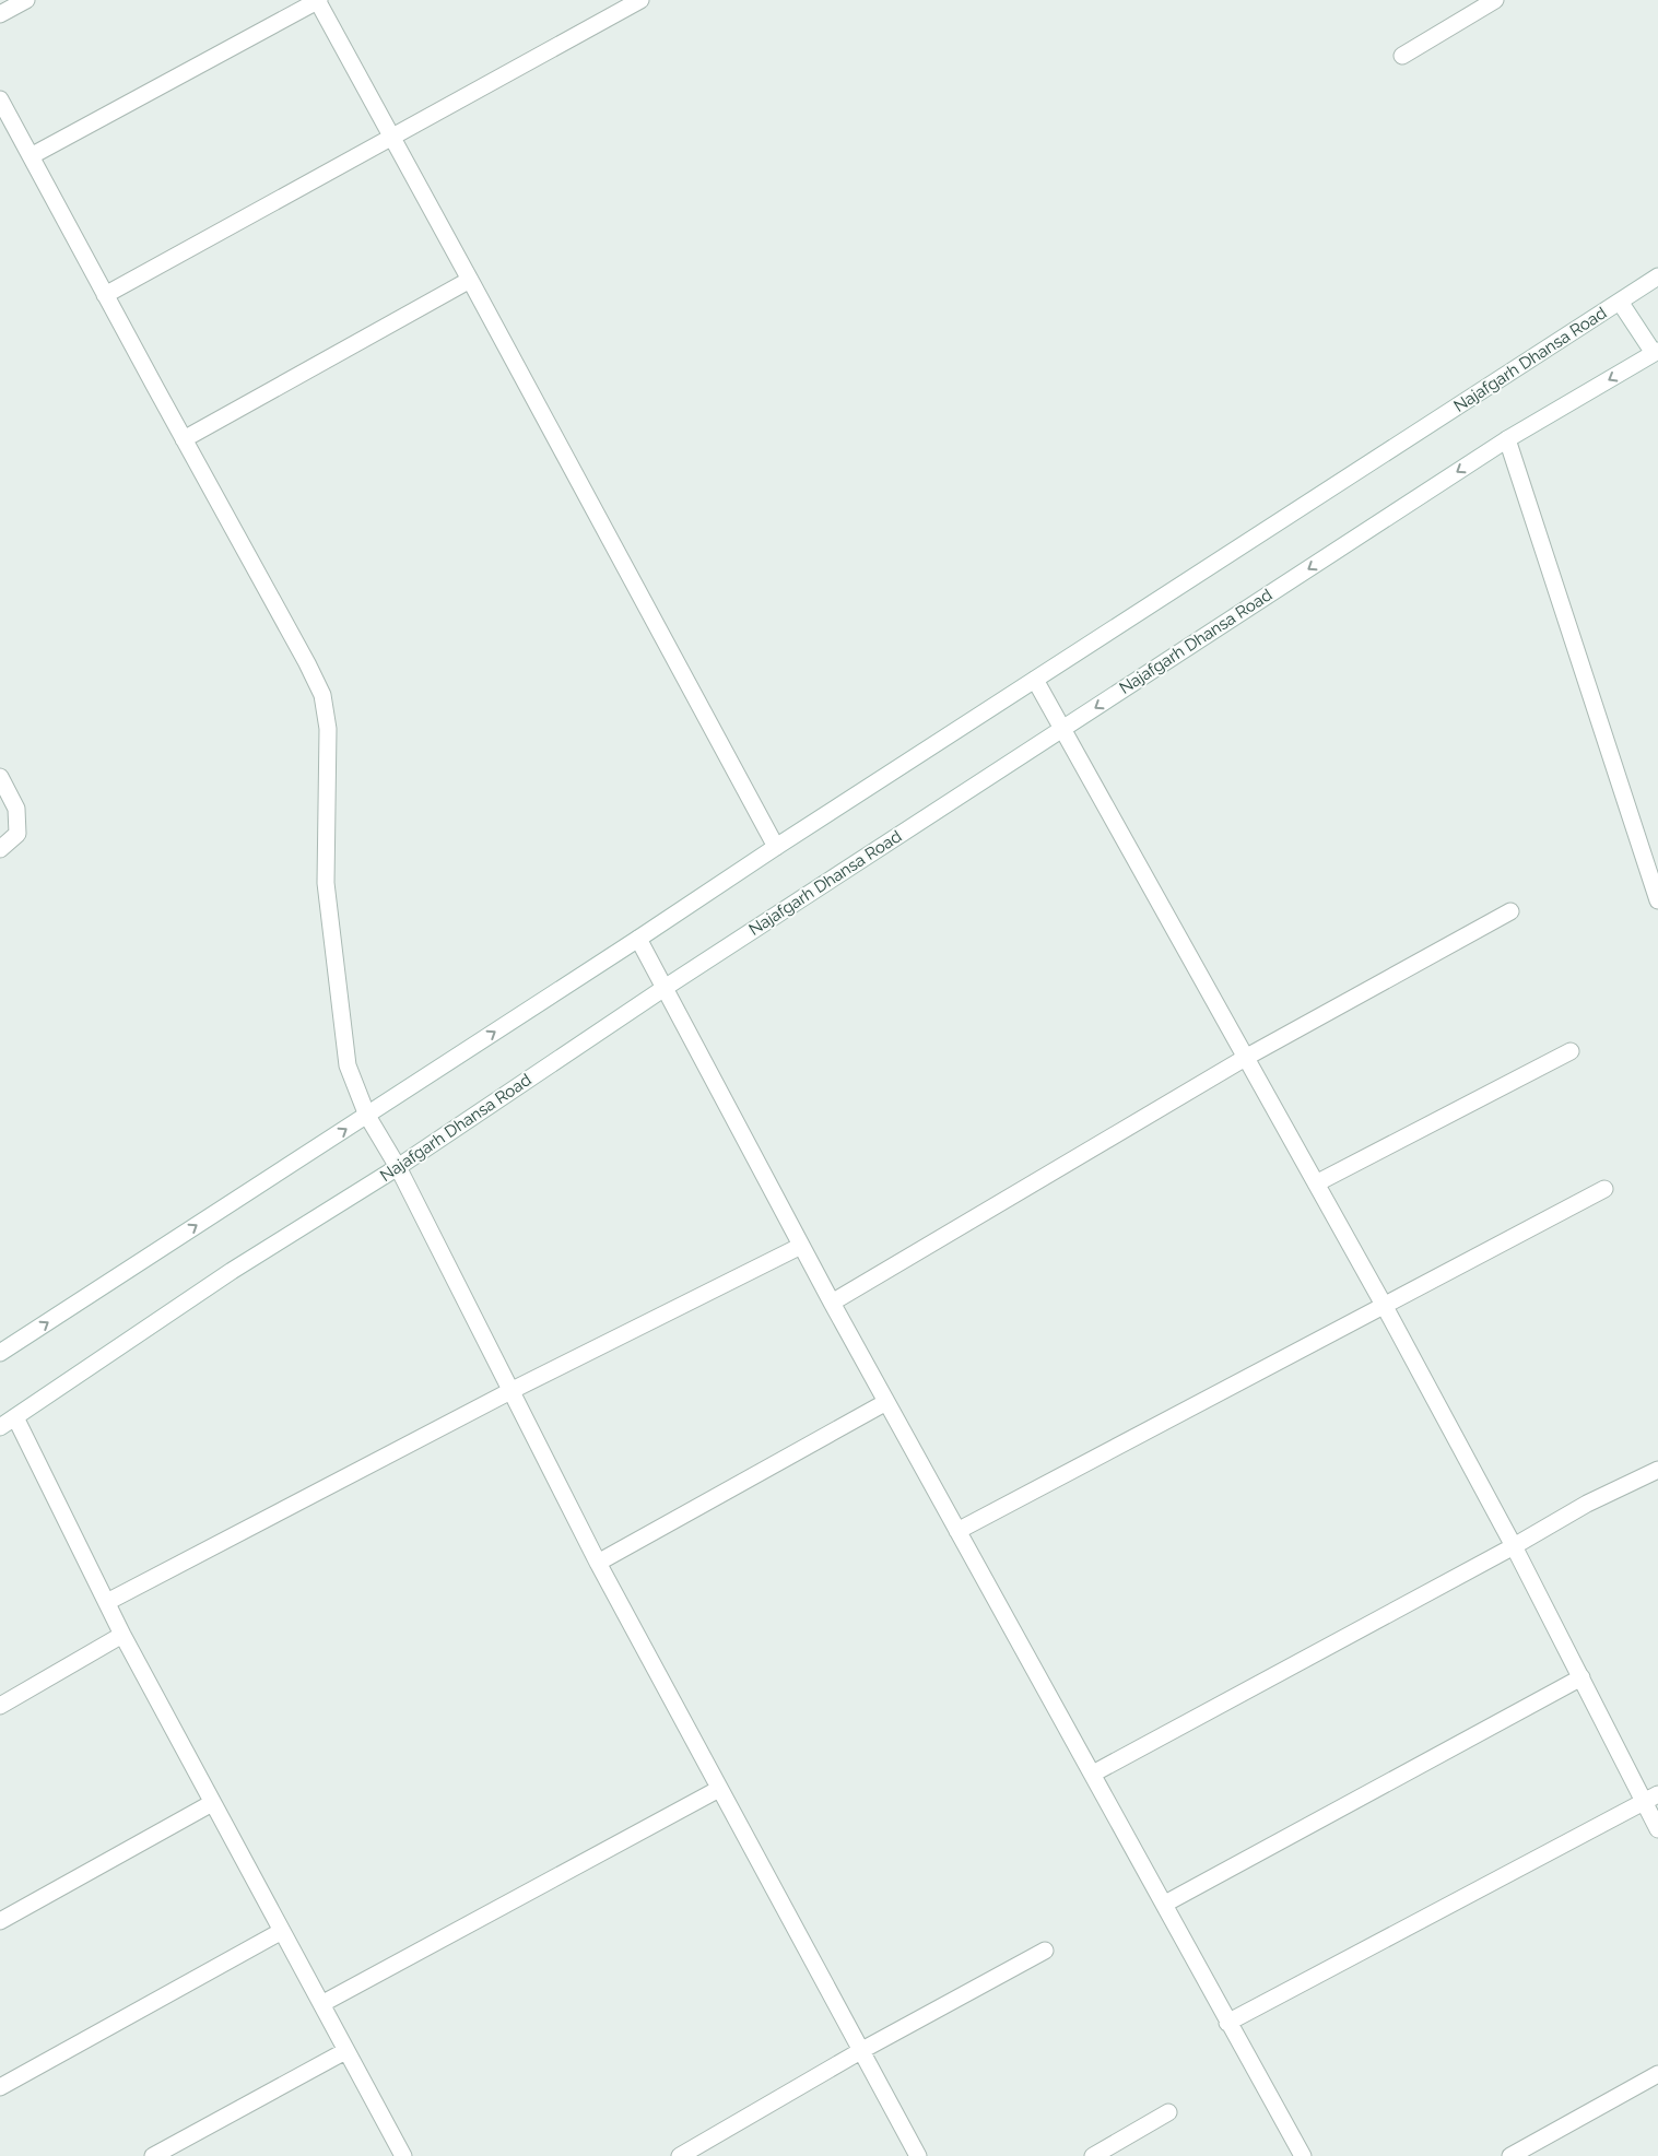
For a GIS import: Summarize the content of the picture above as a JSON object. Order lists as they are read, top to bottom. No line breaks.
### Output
{"streets":{"street":["Najafgarh Dhansa Road"]}}
